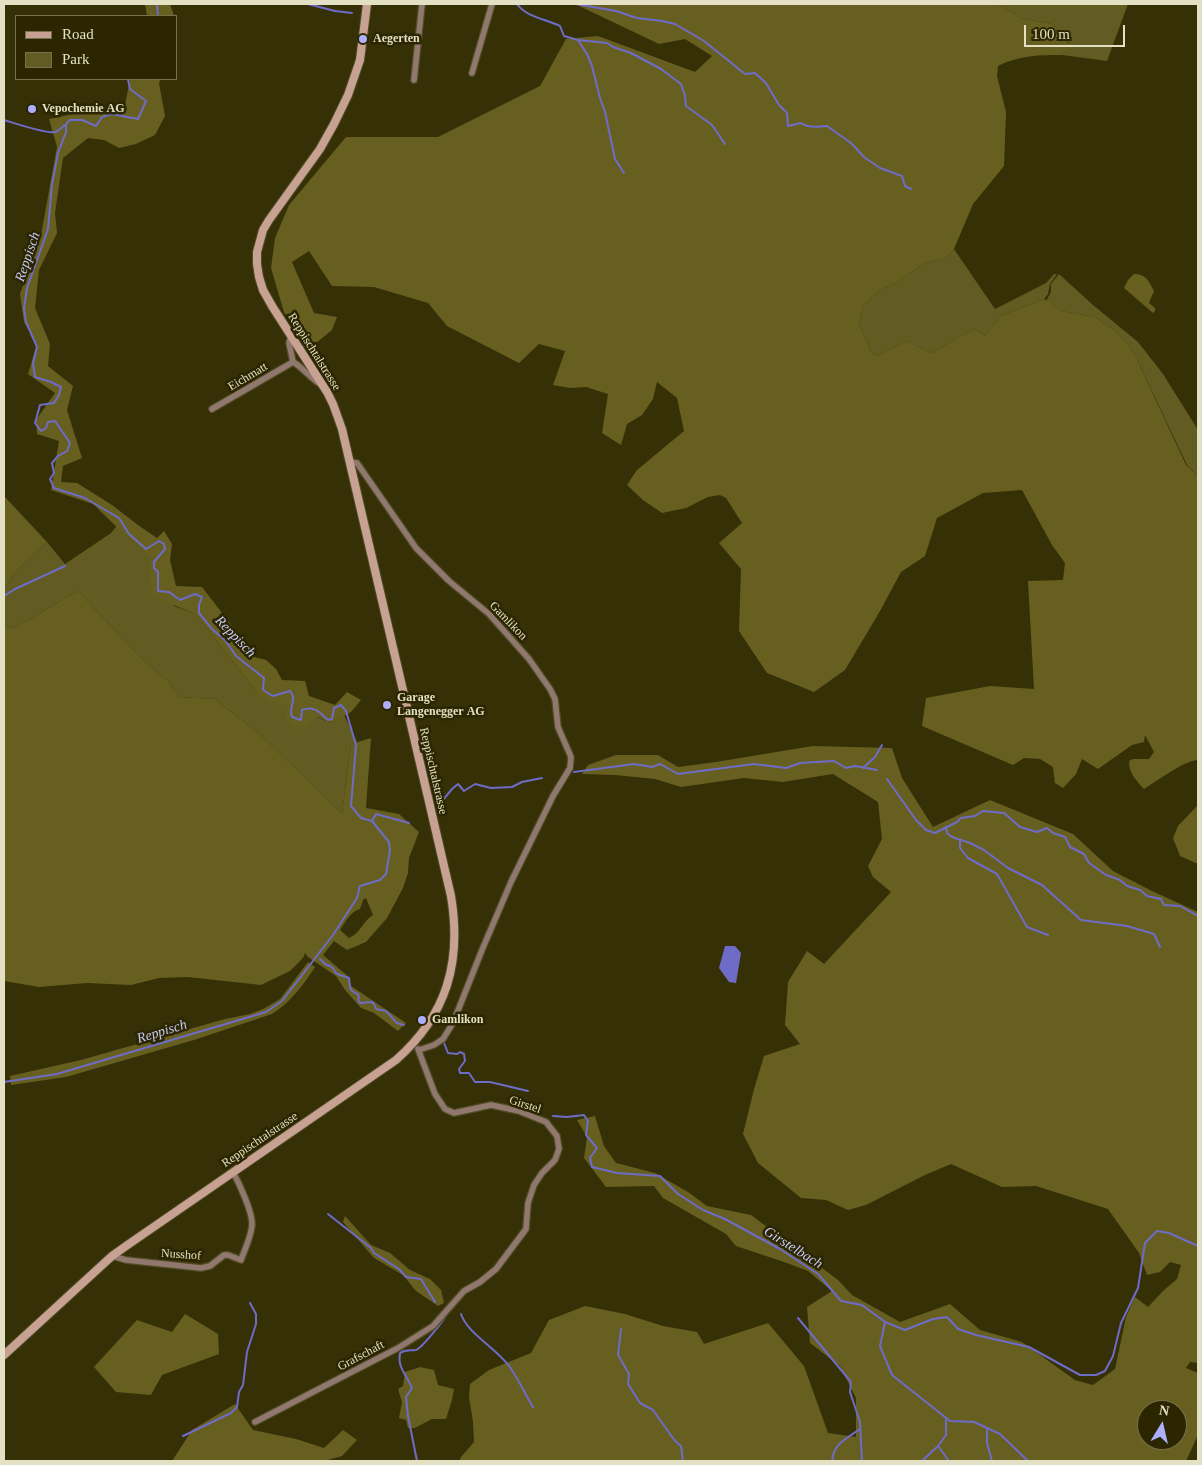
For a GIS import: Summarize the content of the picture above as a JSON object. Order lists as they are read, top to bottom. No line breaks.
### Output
{"streets":{"main road":["Reppischtalstrasse"],"street":["Eichmatt","Gamlikon","Girstel","Nusshof","Grafschaft"]},"crossings":[["Reppischtalstrasse","Gamlikon"],["Reppischtalstrasse","Nusshof"],["Gamlikon","Girstel"],["Girstel","Grafschaft"]],"water":["Reppisch","Girstelbach"],"places":["Aegerten","Vepochemie AG","Garage Langenegger AG","Gamlikon"],"legend":["Road","Park"],"scale_bar":"100 m","north":"top"}
